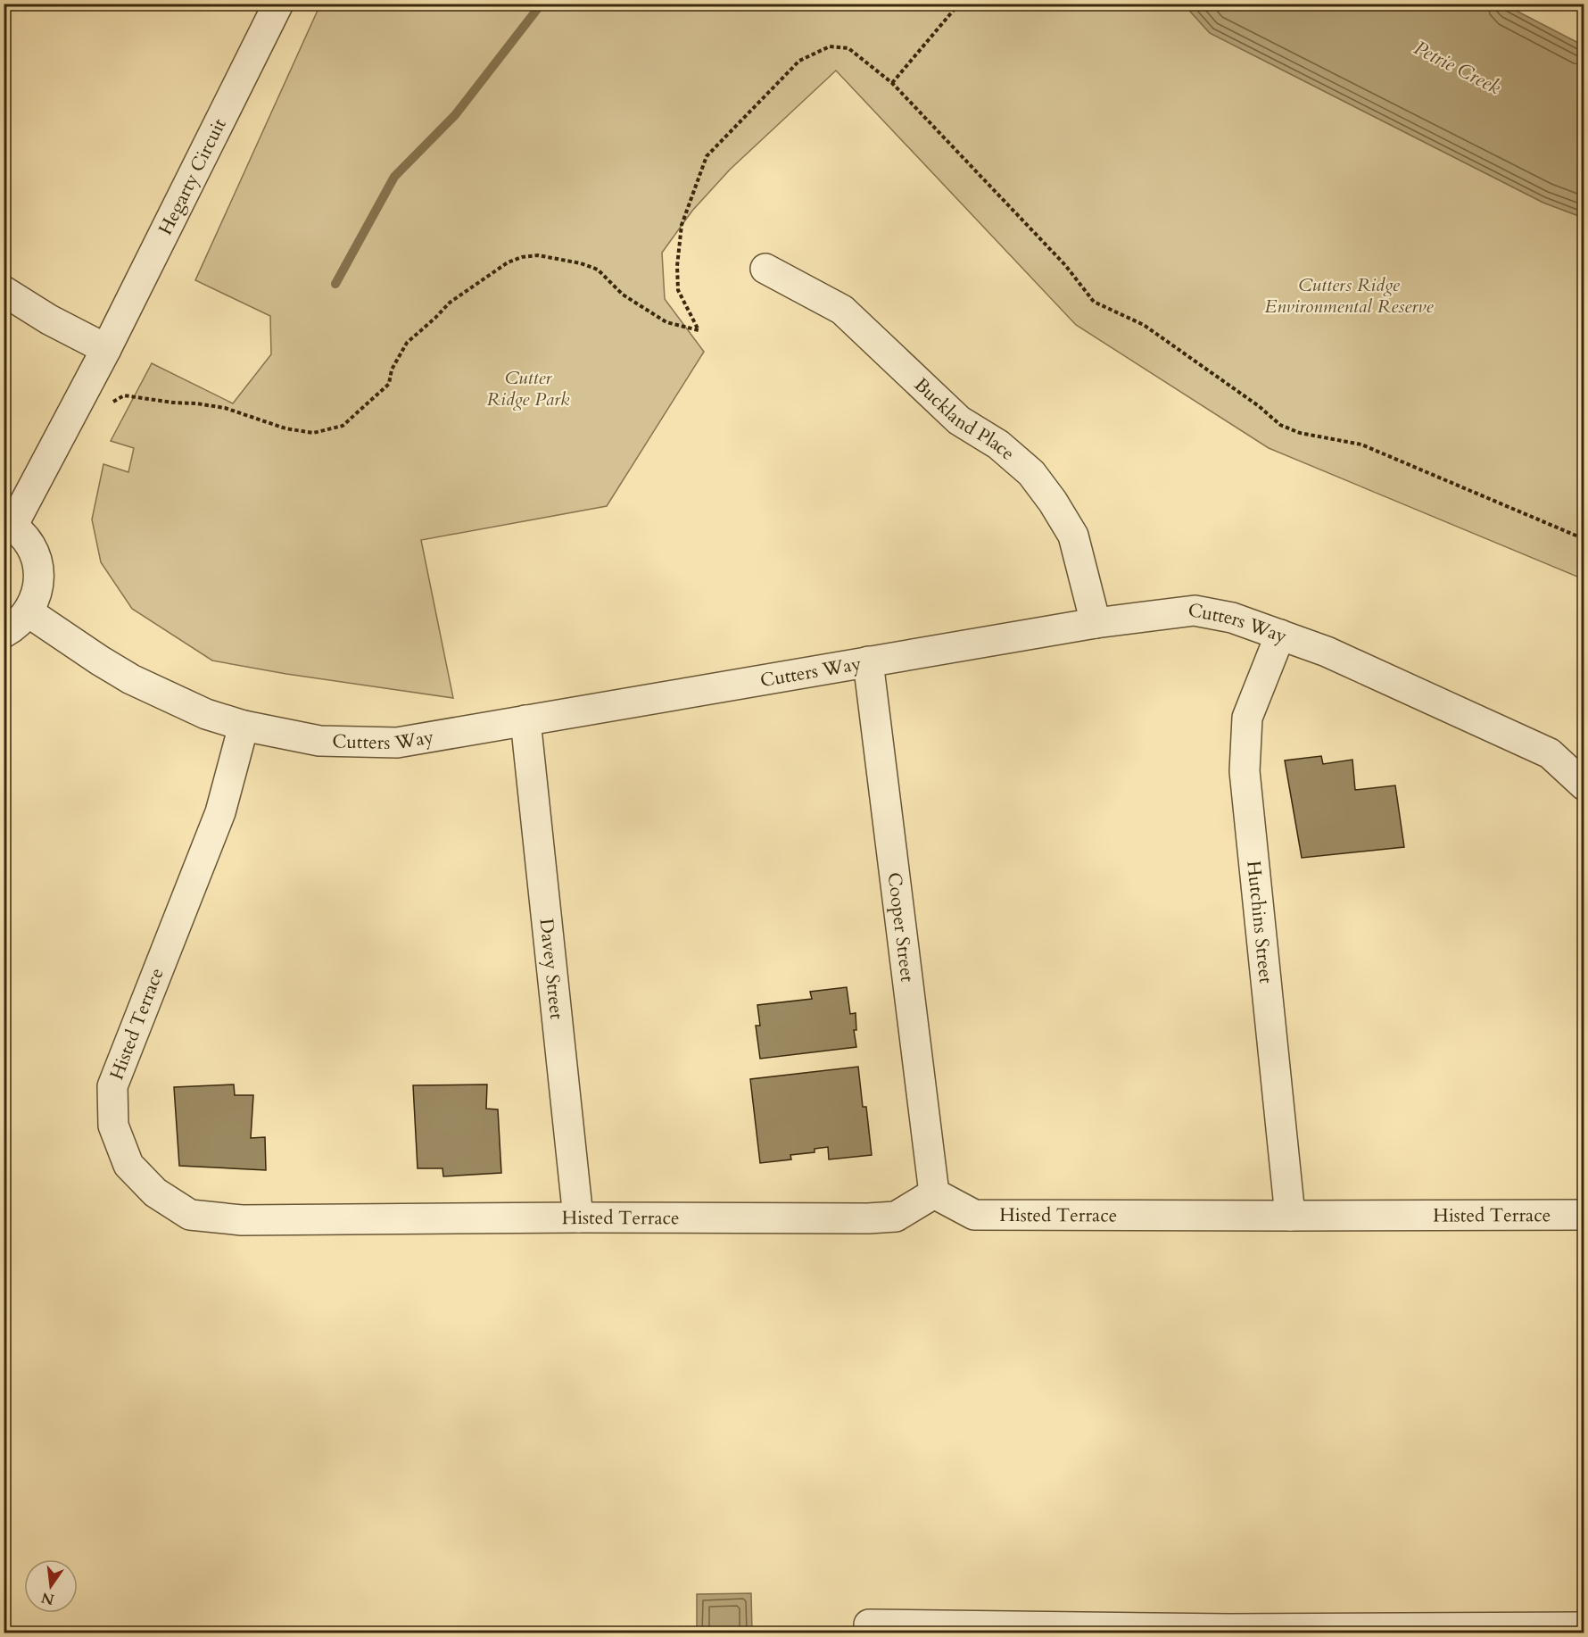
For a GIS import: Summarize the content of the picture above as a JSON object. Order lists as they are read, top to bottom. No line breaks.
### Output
{"streets":{"street":["Hegarty Circuit","Buckland Place","Cutters Way","Hutchins Street","Cooper Street","Davey Street","Histed Terrace"]},"crossings":[["Buckland Place","Cutters Way"],["Cutters Way","Hutchins Street"],["Cutters Way","Cooper Street"],["Cutters Way","Davey Street"],["Cutters Way","Histed Terrace"],["Hutchins Street","Histed Terrace"],["Cooper Street","Histed Terrace"],["Davey Street","Histed Terrace"]],"water":["Petrie Creek"],"parks":["Cutters Ridge Environmental Reserve","Cutter Ridge Park"],"north":"bottom"}
